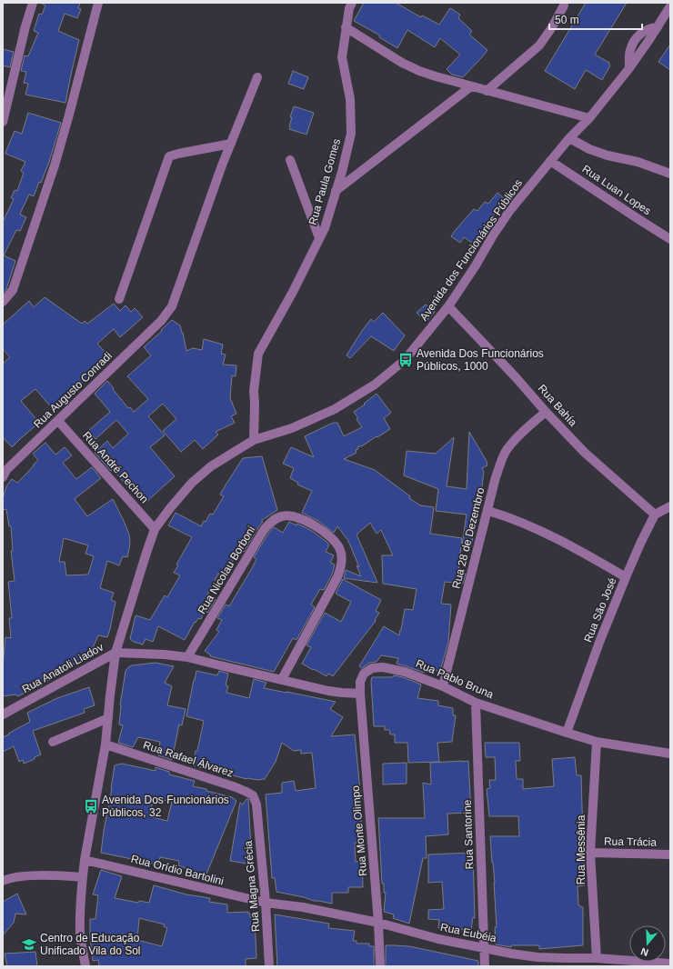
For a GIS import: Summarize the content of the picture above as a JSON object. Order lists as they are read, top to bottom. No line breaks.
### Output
{"streets":{"street":["Rua Paula Gomes","Rua Luan Lopes","Avenida dos Funcionários Públicos","Rua Augusto Conradi","Rua Bahía","Rua André Pechon","Rua 28 de Dezembro","Rua Nicolau Borboni","Rua São José","Rua Anatoli Liadov","Rua Pablo Bruna","Rua Rafael Álvarez","Rua Monte Olimpo","Rua Santorine","Rua Trácia","Rua Messênia","Rua Orídio Bartolini","Rua Magna Grécia","Rua Eubéia"]},"crossings":[["Rua Paula Gomes","Avenida dos Funcionários Públicos"],["Rua Luan Lopes","Avenida dos Funcionários Públicos"],["Avenida dos Funcionários Públicos","Rua Bahía"],["Avenida dos Funcionários Públicos","Rua André Pechon"],["Avenida dos Funcionários Públicos","Rua Anatoli Liadov"],["Avenida dos Funcionários Públicos","Rua Rafael Álvarez"],["Avenida dos Funcionários Públicos","Rua Orídio Bartolini"],["Rua Augusto Conradi","Rua André Pechon"],["Rua Bahía","Rua 28 de Dezembro"],["Rua Bahía","Rua São José"],["Rua 28 de Dezembro","Rua Pablo Bruna"],["Rua São José","Rua Pablo Bruna"],["Rua Pablo Bruna","Rua Monte Olimpo"],["Rua Pablo Bruna","Rua Santorine"],["Rua Pablo Bruna","Rua Messênia"],["Rua Rafael Álvarez","Rua Magna Grécia"],["Rua Monte Olimpo","Rua Eubéia"],["Rua Santorine","Rua Eubéia"],["Rua Trácia","Rua Messênia"],["Rua Messênia","Rua Eubéia"],["Rua Orídio Bartolini","Rua Magna Grécia"],["Rua Orídio Bartolini","Rua Eubéia"],["Rua Magna Grécia","Rua Eubéia"]],"places":{"bus stop":["Avenida Dos Funcionários Públicos, 1000","Avenida Dos Funcionários Públicos, 32"],"school or university":["Centro de Educação Unificado Vila do Sol"]},"scale_bar":"50 m","north":"bottom"}
